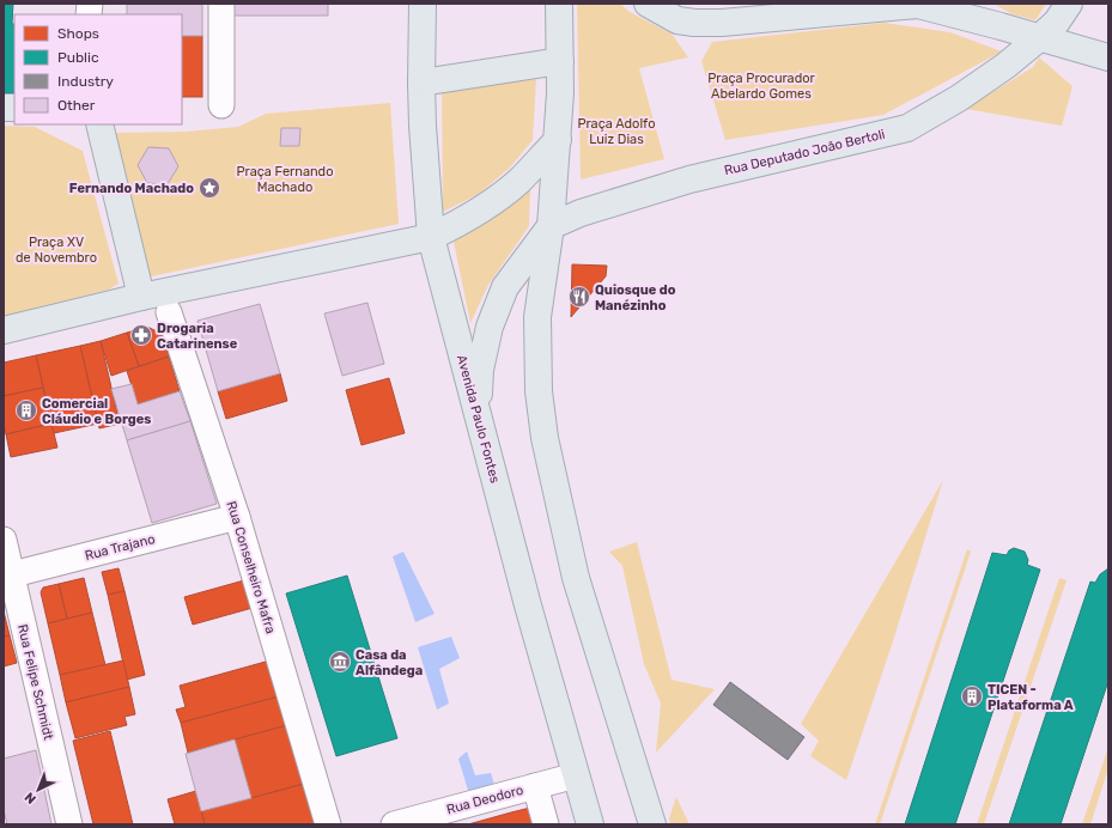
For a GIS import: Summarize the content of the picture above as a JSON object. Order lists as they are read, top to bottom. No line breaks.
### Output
{"streets":{"main road":["Rua Deputado João Bertoli","Avenida Paulo Fontes"],"street":["Rua Trajano","Rua Conselheiro Mafra","Rua Felipe Schmidt","Rua Deodoro"]},"crossings":[["Avenida Paulo Fontes","Rua Deodoro"],["Rua Trajano","Rua Conselheiro Mafra"],["Rua Trajano","Rua Felipe Schmidt"]],"parks":["Praça Procurador Abelardo Gomes","Praça Adolfo Luiz Dias","Praça Fernando Machado","Praça XV de Novembro"],"places":{"place":["Fernando Machado"],"restaurant":["Quiosque do Manézinho"],"pharmacy":["Drogaria Catarinense"],"building":["Comercial Cláudio e Borges","TICEN - Plataforma A"],"museum":["Casa da Alfândega"]},"legend":["Shops","Public","Industry","Other"],"north":"bottom left"}
